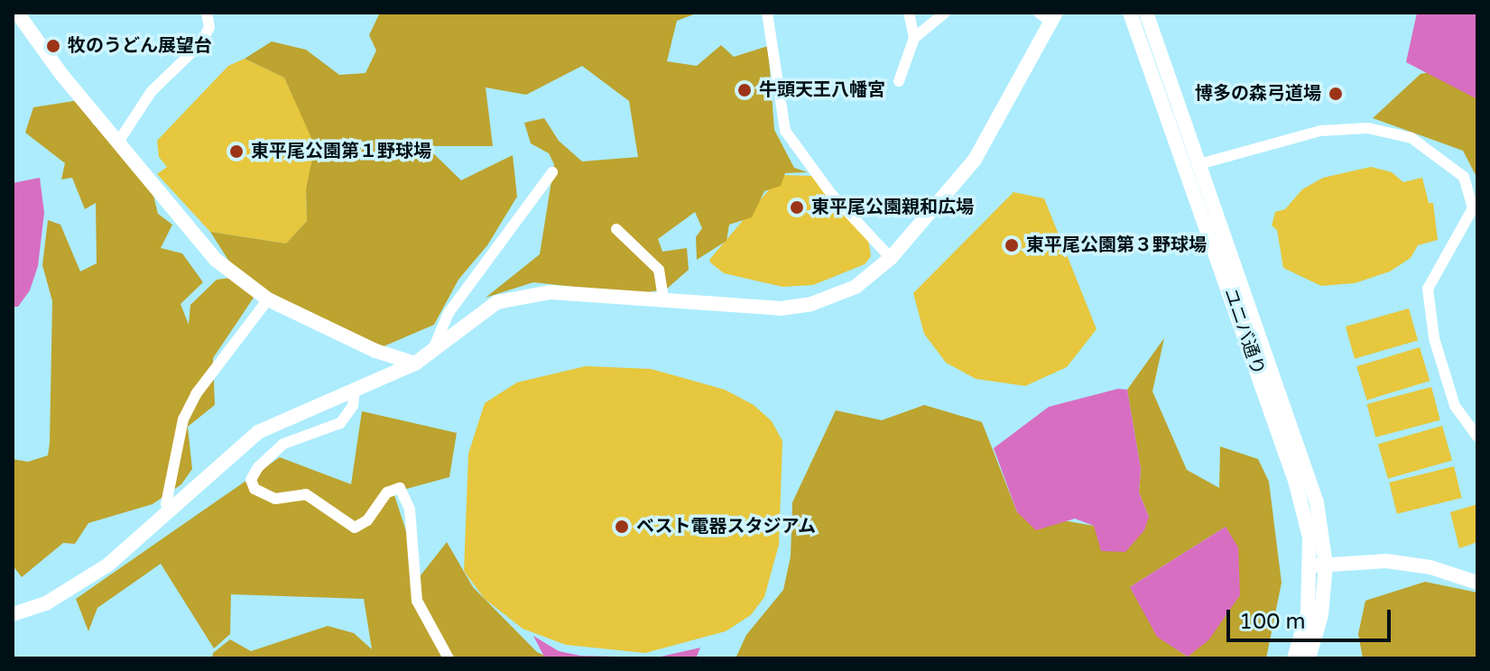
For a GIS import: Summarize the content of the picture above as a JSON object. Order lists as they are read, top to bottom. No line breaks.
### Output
{"streets":{"street":["ユニバ通り"]},"places":["牧のうどん展望台","牛頭天王八幡宮","博多の森弓道場","東平尾公園第１野球場","東平尾公園親和広場","東平尾公園第３野球場","ベスト電器スタジアム"],"scale_bar":"100 m"}
